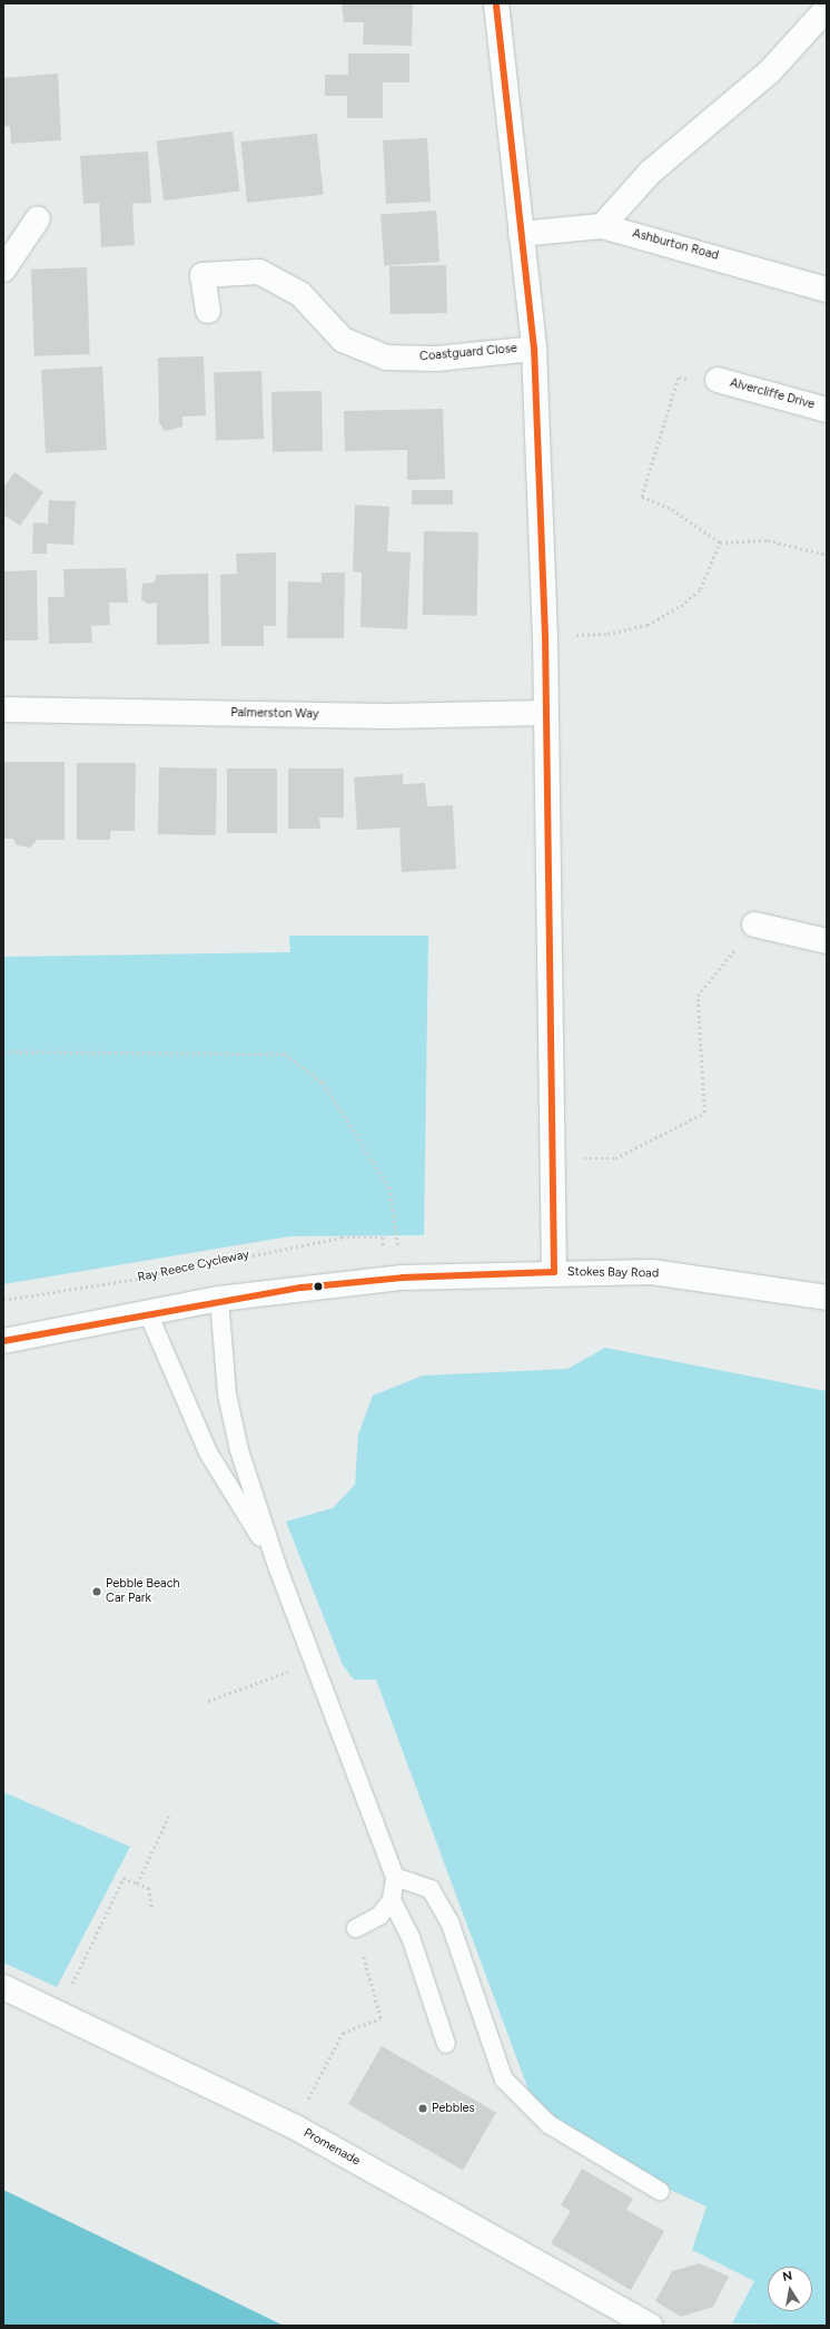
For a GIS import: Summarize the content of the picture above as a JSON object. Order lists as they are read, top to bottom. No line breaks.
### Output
{"streets":{"street":["Ashburton Road","Coastguard Close","Alvercliffe Drive","Palmerston Way","Stokes Bay Road","Promenade"],"path":["Ray Reece Cycleway"]},"places":["Pebble Beach Car Park","Pebbles"],"north":"top"}
